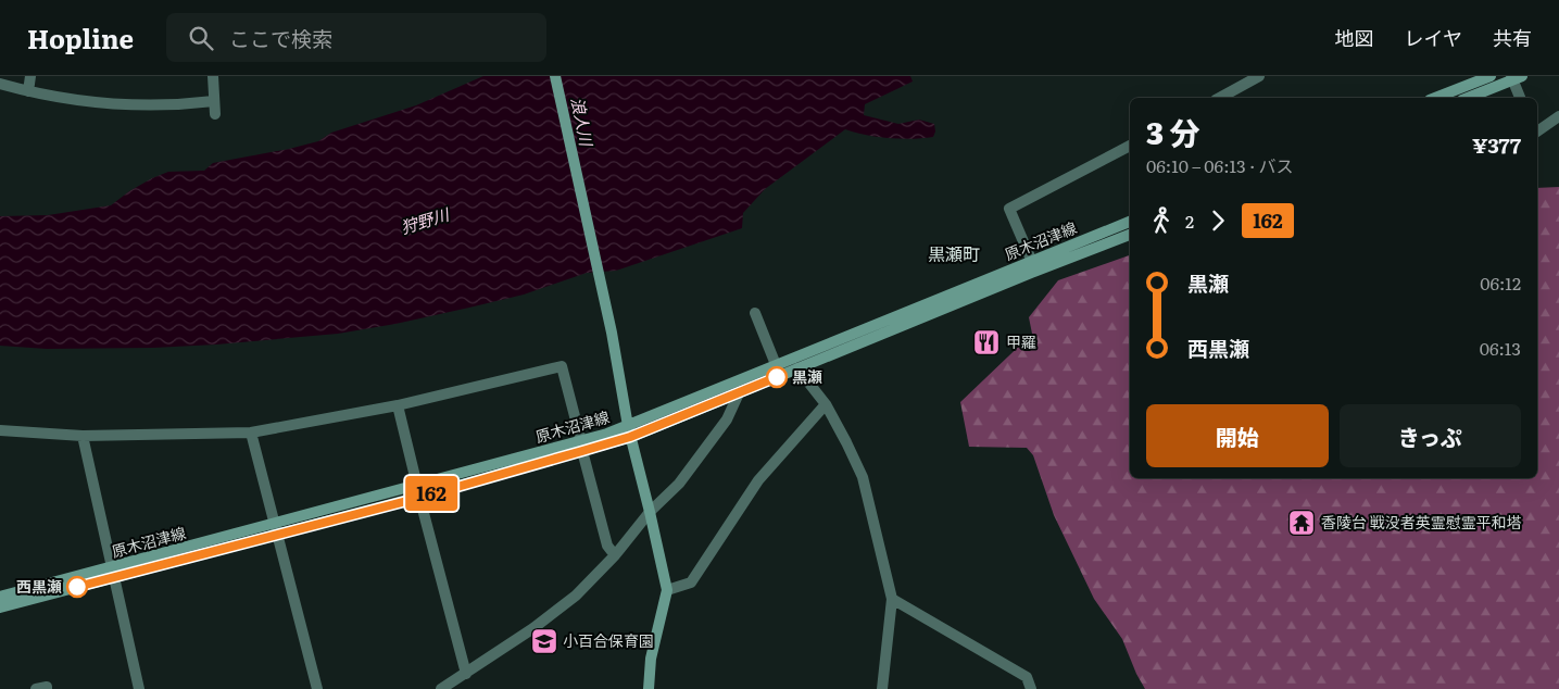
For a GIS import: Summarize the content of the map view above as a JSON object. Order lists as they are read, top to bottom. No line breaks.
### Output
{"streets":{"main road":["原木沼津線"]},"districts":["黒瀬町"],"water":["浪人川","狩野川"],"places":{"restaurant":["甲羅"],"other":["黒瀬","西黒瀬"],"temple":["香陵台 戦没者英霊慰霊平和塔"],"school or university":["小百合保育園"]},"lines":["bus line 162"],"page":{"header":"Hopline","search":"ここで検索","nav":["地図","レイヤ","共有"],"on_map":"162","heading":["3 分","06:10 – 06:13 · バス","¥377"],"legs":["2","162"],"list":[{"name":"黒瀬","value":"06:12"},{"name":"西黒瀬","value":"06:13"}],"buttons":["開始","きっぷ"]}}
